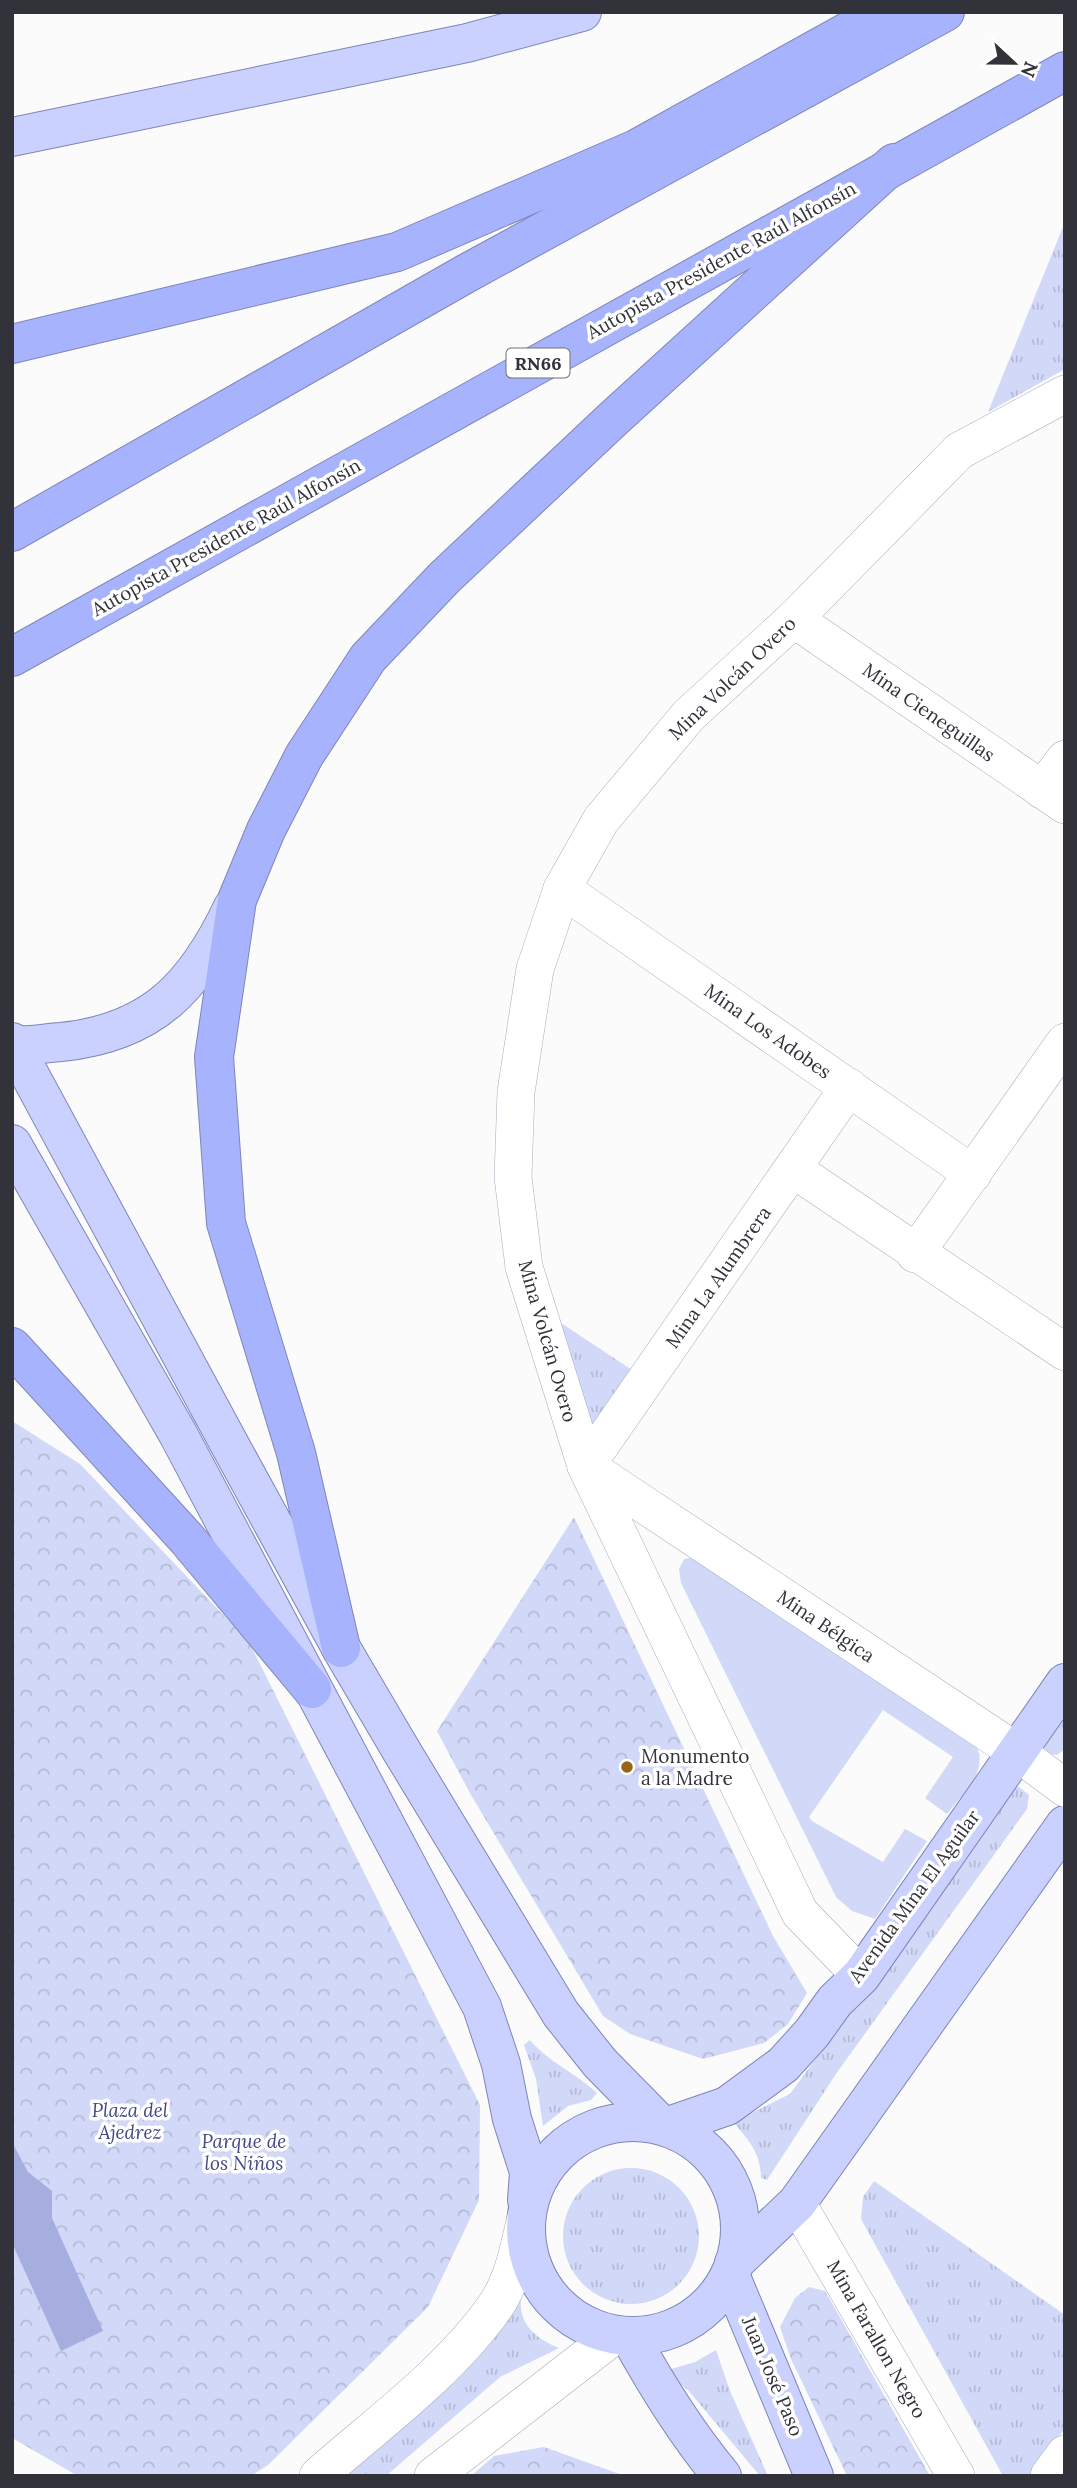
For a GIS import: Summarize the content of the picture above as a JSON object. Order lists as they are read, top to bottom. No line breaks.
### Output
{"streets":{"highway":["Autopista Presidente Raúl Alfonsín","RN66"],"main road":["Avenida Mina El Aguilar","Juan José Paso"],"street":["Mina Volcán Overo","Mina Cieneguillas","Mina Los Adobes","Mina La Alumbrera","Mina Bélgica","Mina Farallon Negro"]},"crossings":[["Mina Volcán Overo","Mina Cieneguillas"],["Mina Volcán Overo","Mina Los Adobes"],["Mina Volcán Overo","Mina La Alumbrera"],["Mina Volcán Overo","Mina Bélgica"],["Mina Volcán Overo","Avenida Mina El Aguilar"],["Mina Los Adobes","Mina La Alumbrera"],["Mina La Alumbrera","Mina Bélgica"],["Mina Bélgica","Avenida Mina El Aguilar"],["Avenida Mina El Aguilar","Juan José Paso"]],"parks":["Plaza del Ajedrez","Parque de los Niños"],"places":["Monumento a la Madre"],"north":"right"}
